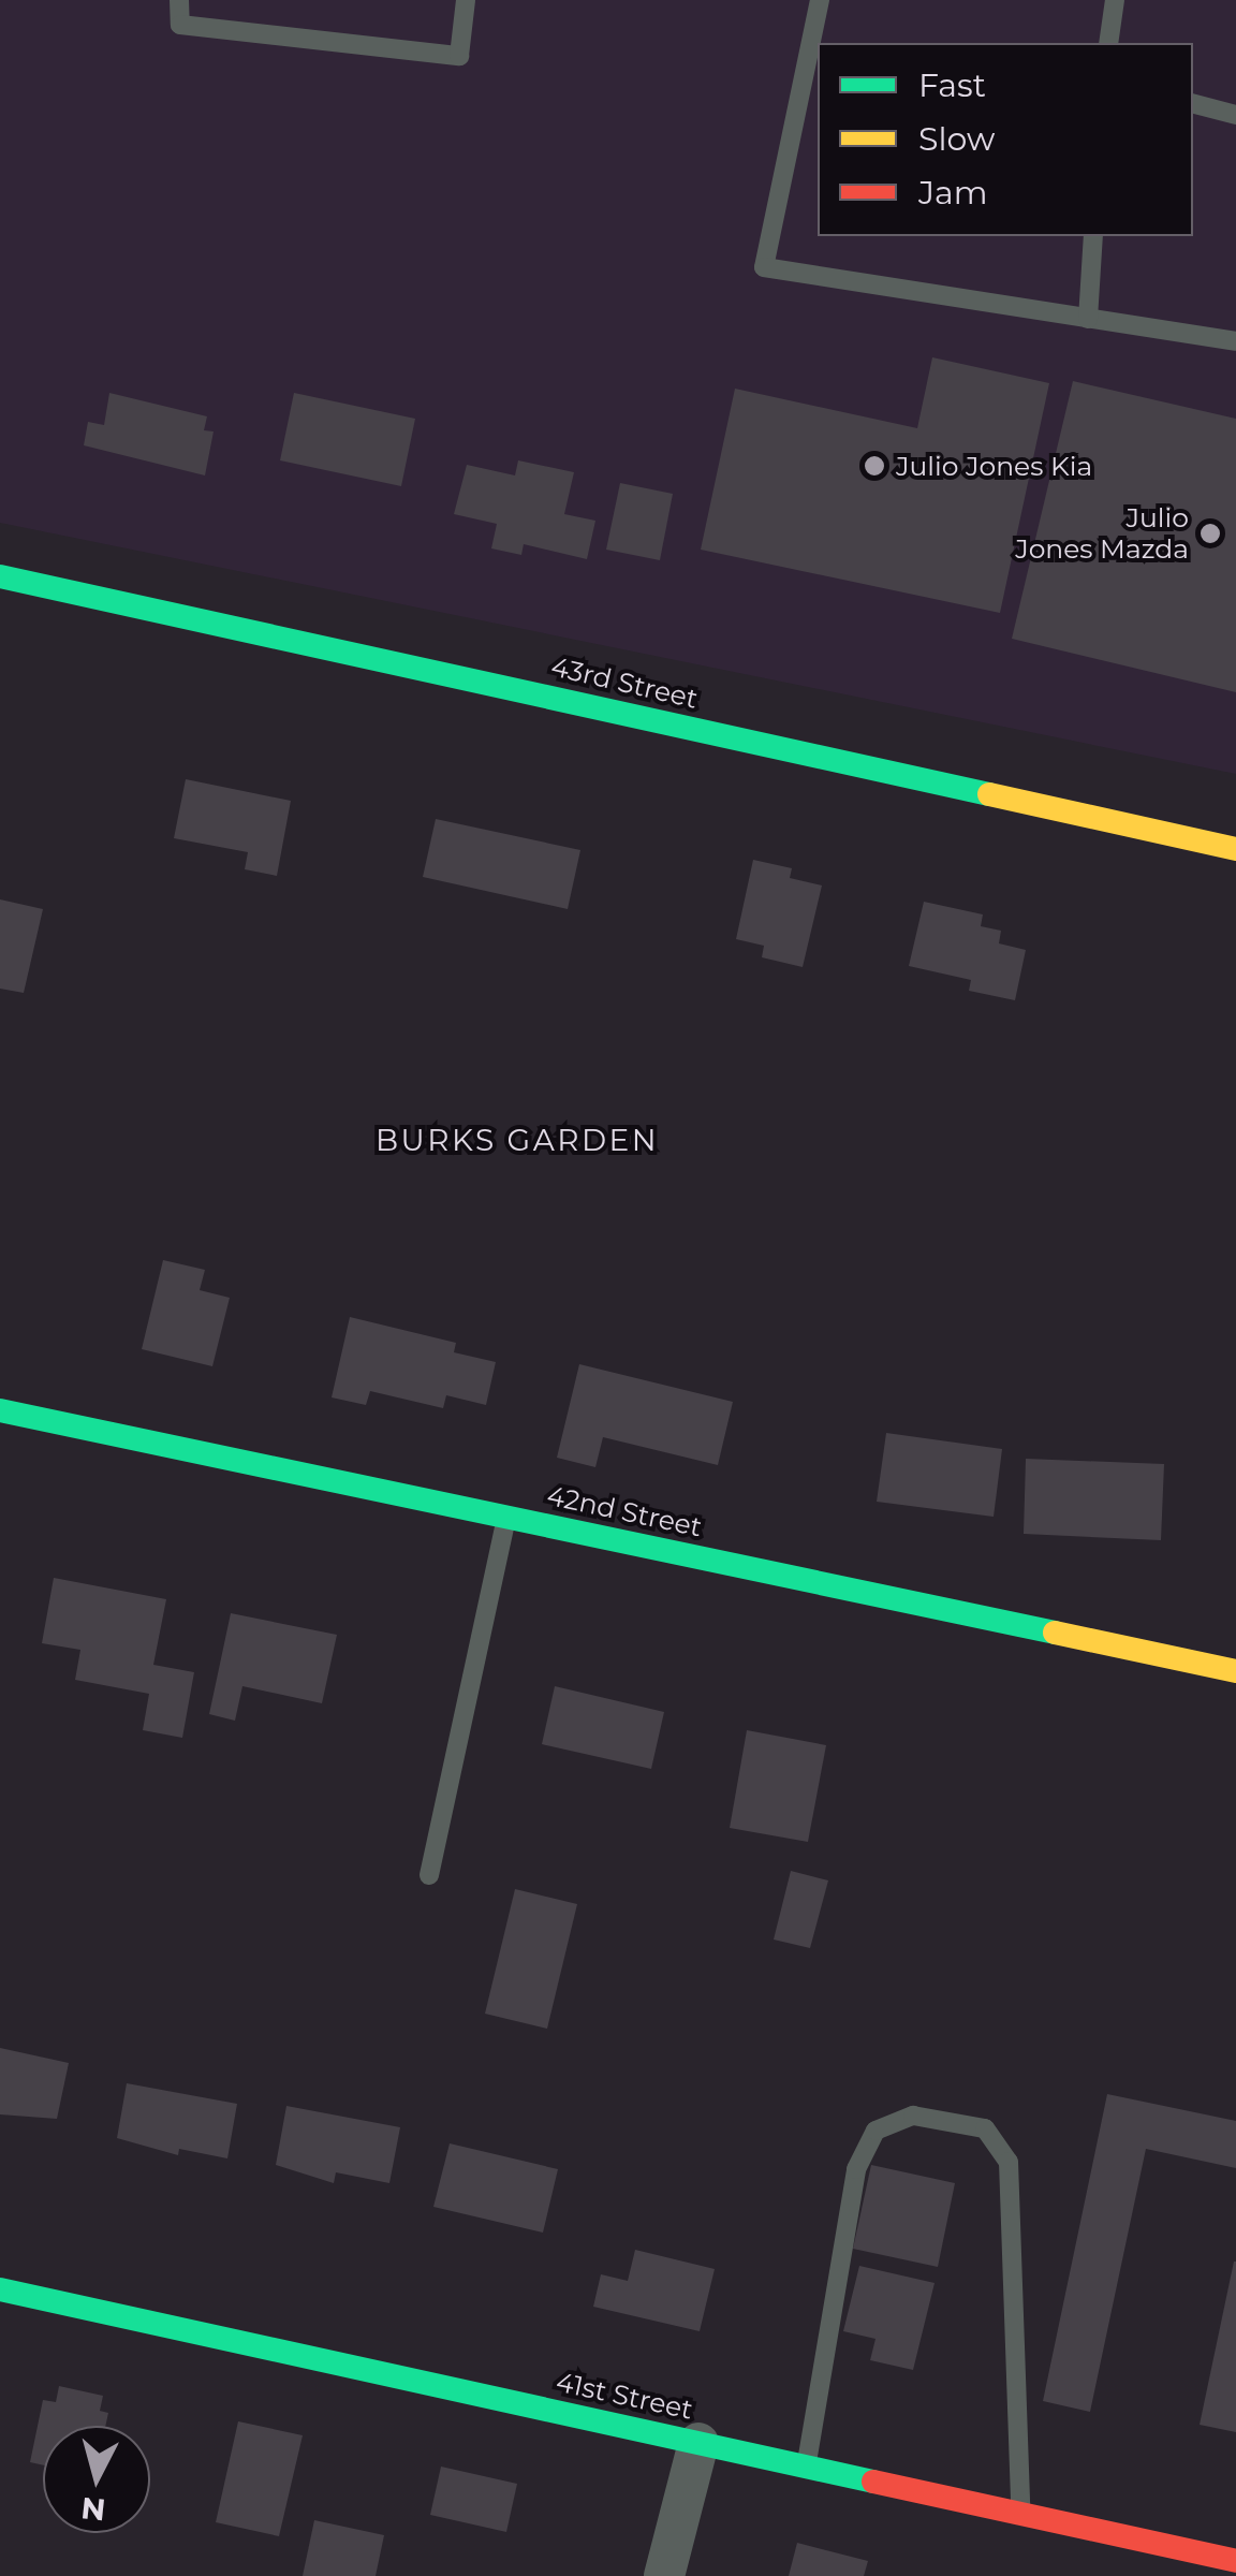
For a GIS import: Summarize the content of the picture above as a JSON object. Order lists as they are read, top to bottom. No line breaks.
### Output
{"streets":{"street":["43rd Street","42nd Street","41st Street"]},"districts":["BURKS GARDEN"],"places":["Julio Jones Kia","Julio Jones Mazda"],"legend":["Fast","Slow","Jam"],"north":"bottom"}
